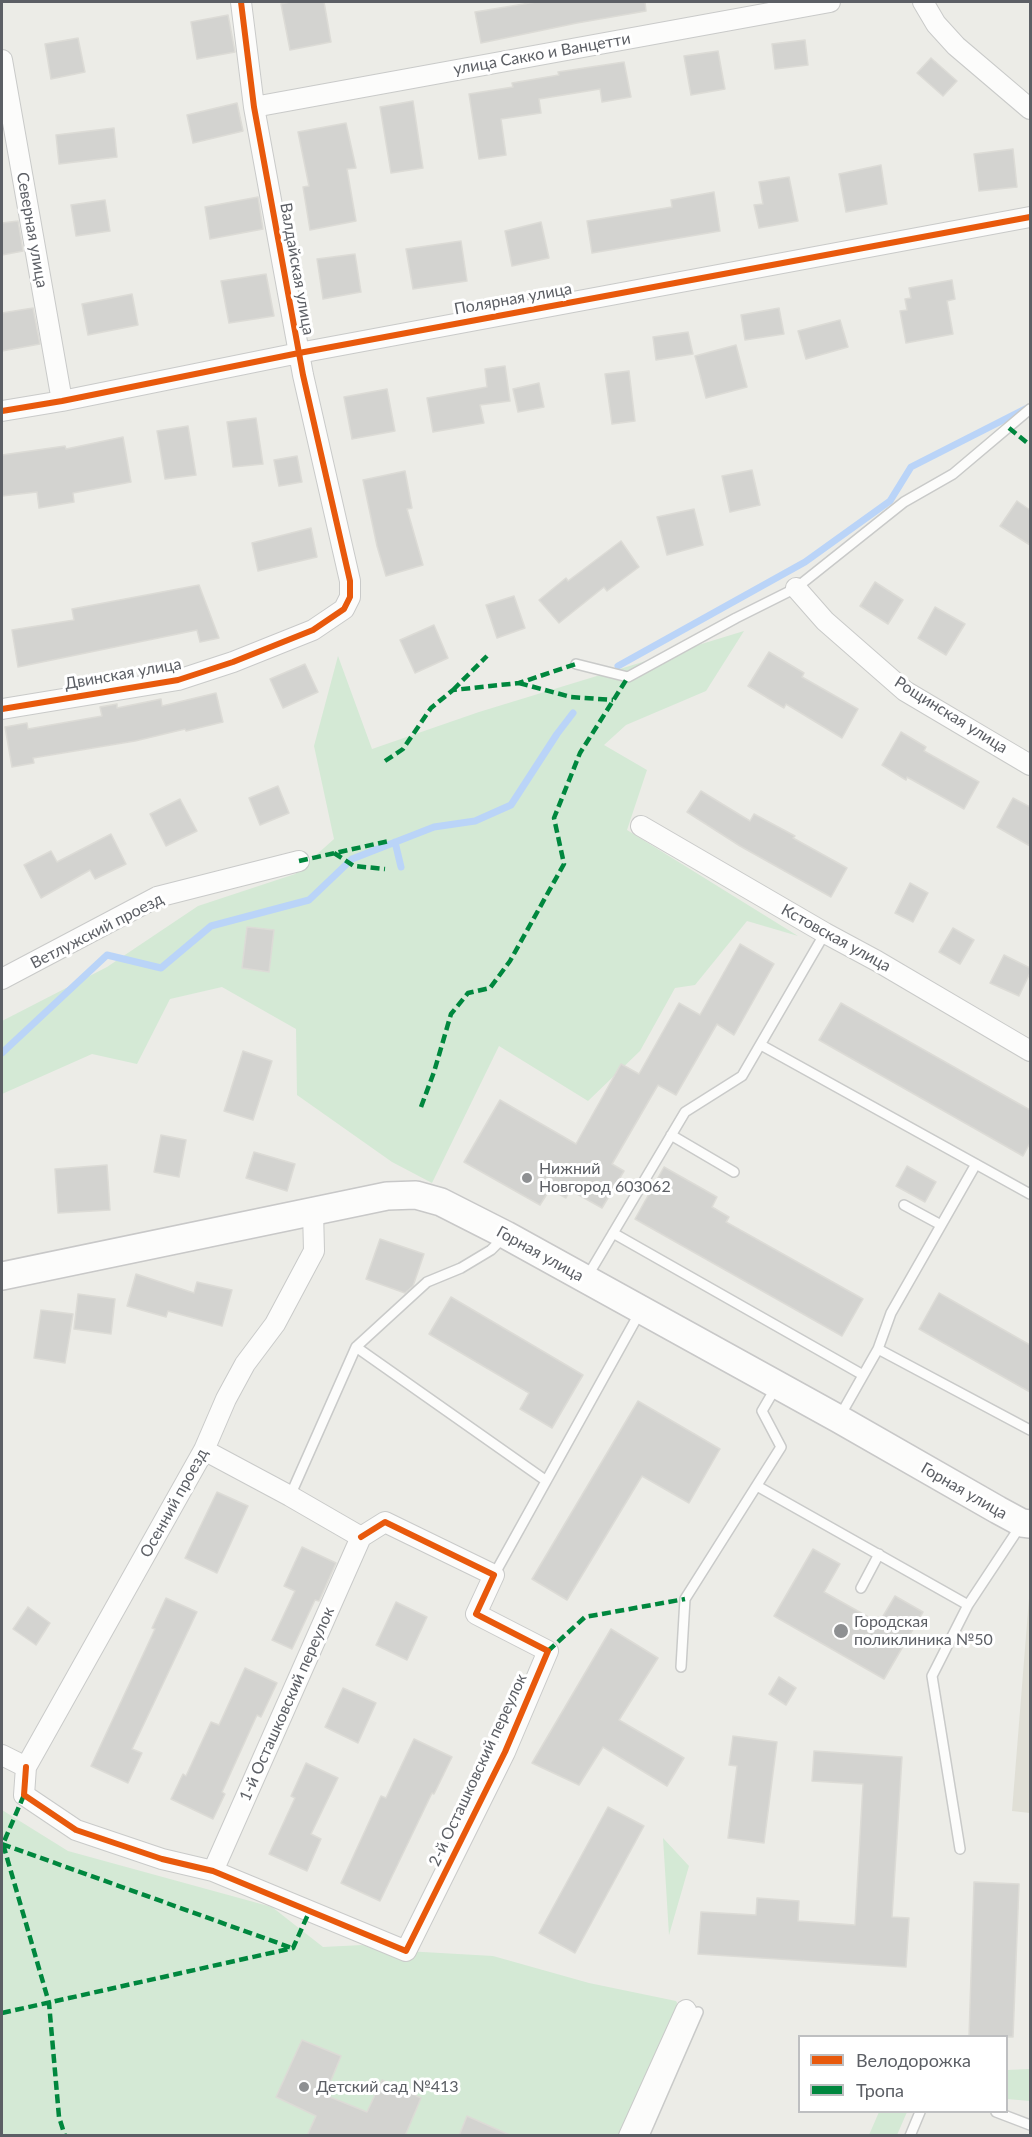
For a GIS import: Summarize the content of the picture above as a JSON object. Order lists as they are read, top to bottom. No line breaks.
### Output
{"streets":{"main road":["Горная улица"],"street":["улица Сакко и Ванцетти","Северная улица","Валдайская улица","Полярная улица","Двинская улица","Рощинская улица","Ветлужский проезд","Кстовская улица","Осенний проезд","1-й Осташковский переулок","2-й Осташковский переулок"]},"crossings":[["улица Сакко и Ванцетти","Валдайская улица"],["Северная улица","Полярная улица"],["Валдайская улица","Полярная улица"],["Валдайская улица","Двинская улица"],["Горная улица","Осенний проезд"],["1-й Осташковский переулок","2-й Осташковский переулок"]],"places":["Нижний Новгород 603062","Городская поликлиника №50","Детский сад №413"],"legend":["Велодорожка","Тропа"]}
